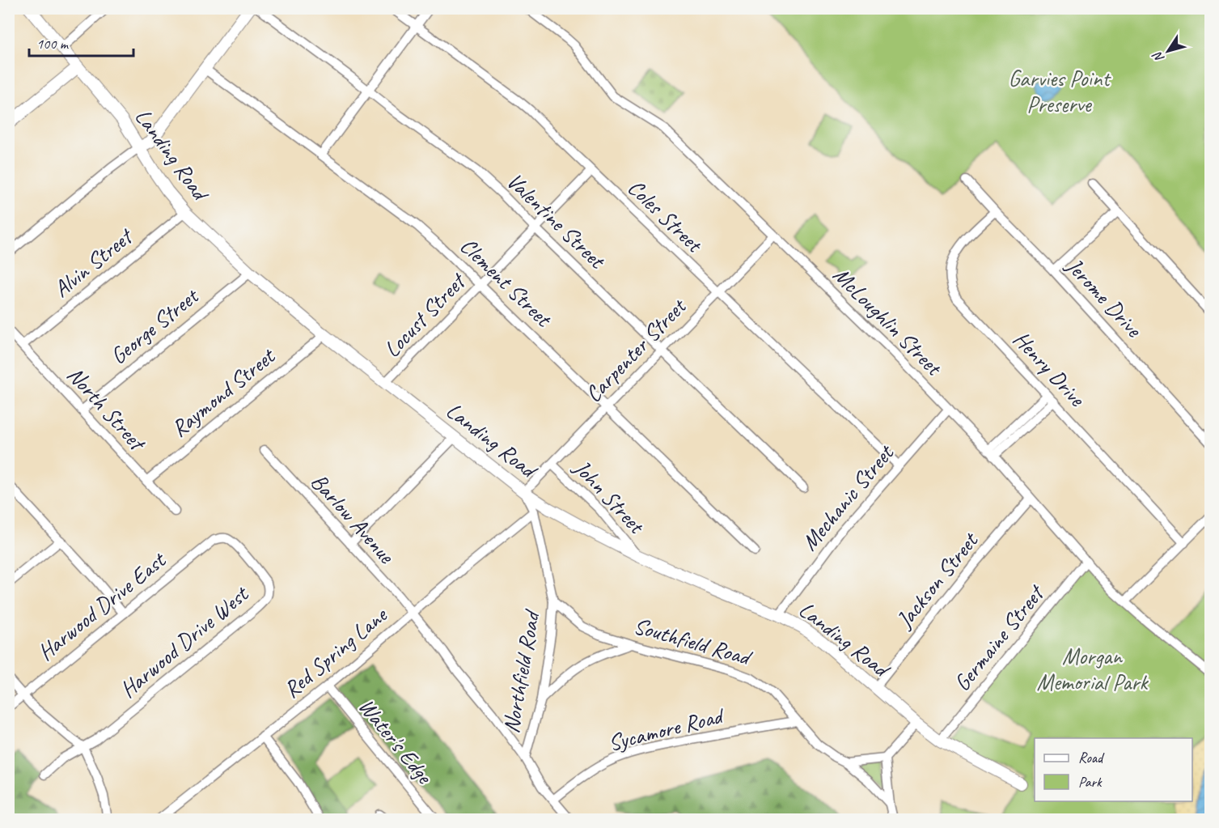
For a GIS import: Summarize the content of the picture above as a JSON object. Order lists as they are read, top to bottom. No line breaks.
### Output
{"streets":{"street":["Landing Road","Coles Street","Valentine Street","Alvin Street","Clement Street","Jerome Drive","Locust Street","McLoughlin Street","George Street","Carpenter Street","Henry Drive","Raymond Street","North Street","John Street","Mechanic Street","Barlow Avenue","Jackson Street","Harwood Drive East","Germaine Street","Southfield Road","Harwood Drive West","Red Spring Lane","Northfield Road","Sycamore Road","Water's Edge"]},"crossings":[["Landing Road","Alvin Street"],["Landing Road","Locust Street"],["Landing Road","George Street"],["Landing Road","Carpenter Street"],["Landing Road","Raymond Street"],["Landing Road","John Street"],["Landing Road","Mechanic Street"],["Landing Road","Jackson Street"],["Landing Road","Germaine Street"],["Landing Road","Northfield Road"],["Coles Street","Locust Street"],["Coles Street","Carpenter Street"],["Coles Street","Mechanic Street"],["Valentine Street","Locust Street"],["Valentine Street","Carpenter Street"],["Alvin Street","North Street"],["Clement Street","Locust Street"],["Clement Street","Carpenter Street"],["Jerome Drive","Henry Drive"],["McLoughlin Street","Carpenter Street"],["McLoughlin Street","Mechanic Street"],["McLoughlin Street","Jackson Street"],["McLoughlin Street","Germaine Street"],["George Street","North Street"],["Carpenter Street","John Street"],["Carpenter Street","Northfield Road"],["Raymond Street","North Street"],["Barlow Avenue","Red Spring Lane"],["Barlow Avenue","Northfield Road"],["Harwood Drive East","Harwood Drive West"],["Southfield Road","Northfield Road"],["Southfield Road","Sycamore Road"],["Red Spring Lane","Northfield Road"],["Red Spring Lane","Water's Edge"],["Northfield Road","Sycamore Road"]],"parks":["Garvies Point Preserve","Morgan Memorial Park"],"legend":["Road","Park"],"scale_bar":"100 m","north":"bottom left"}
